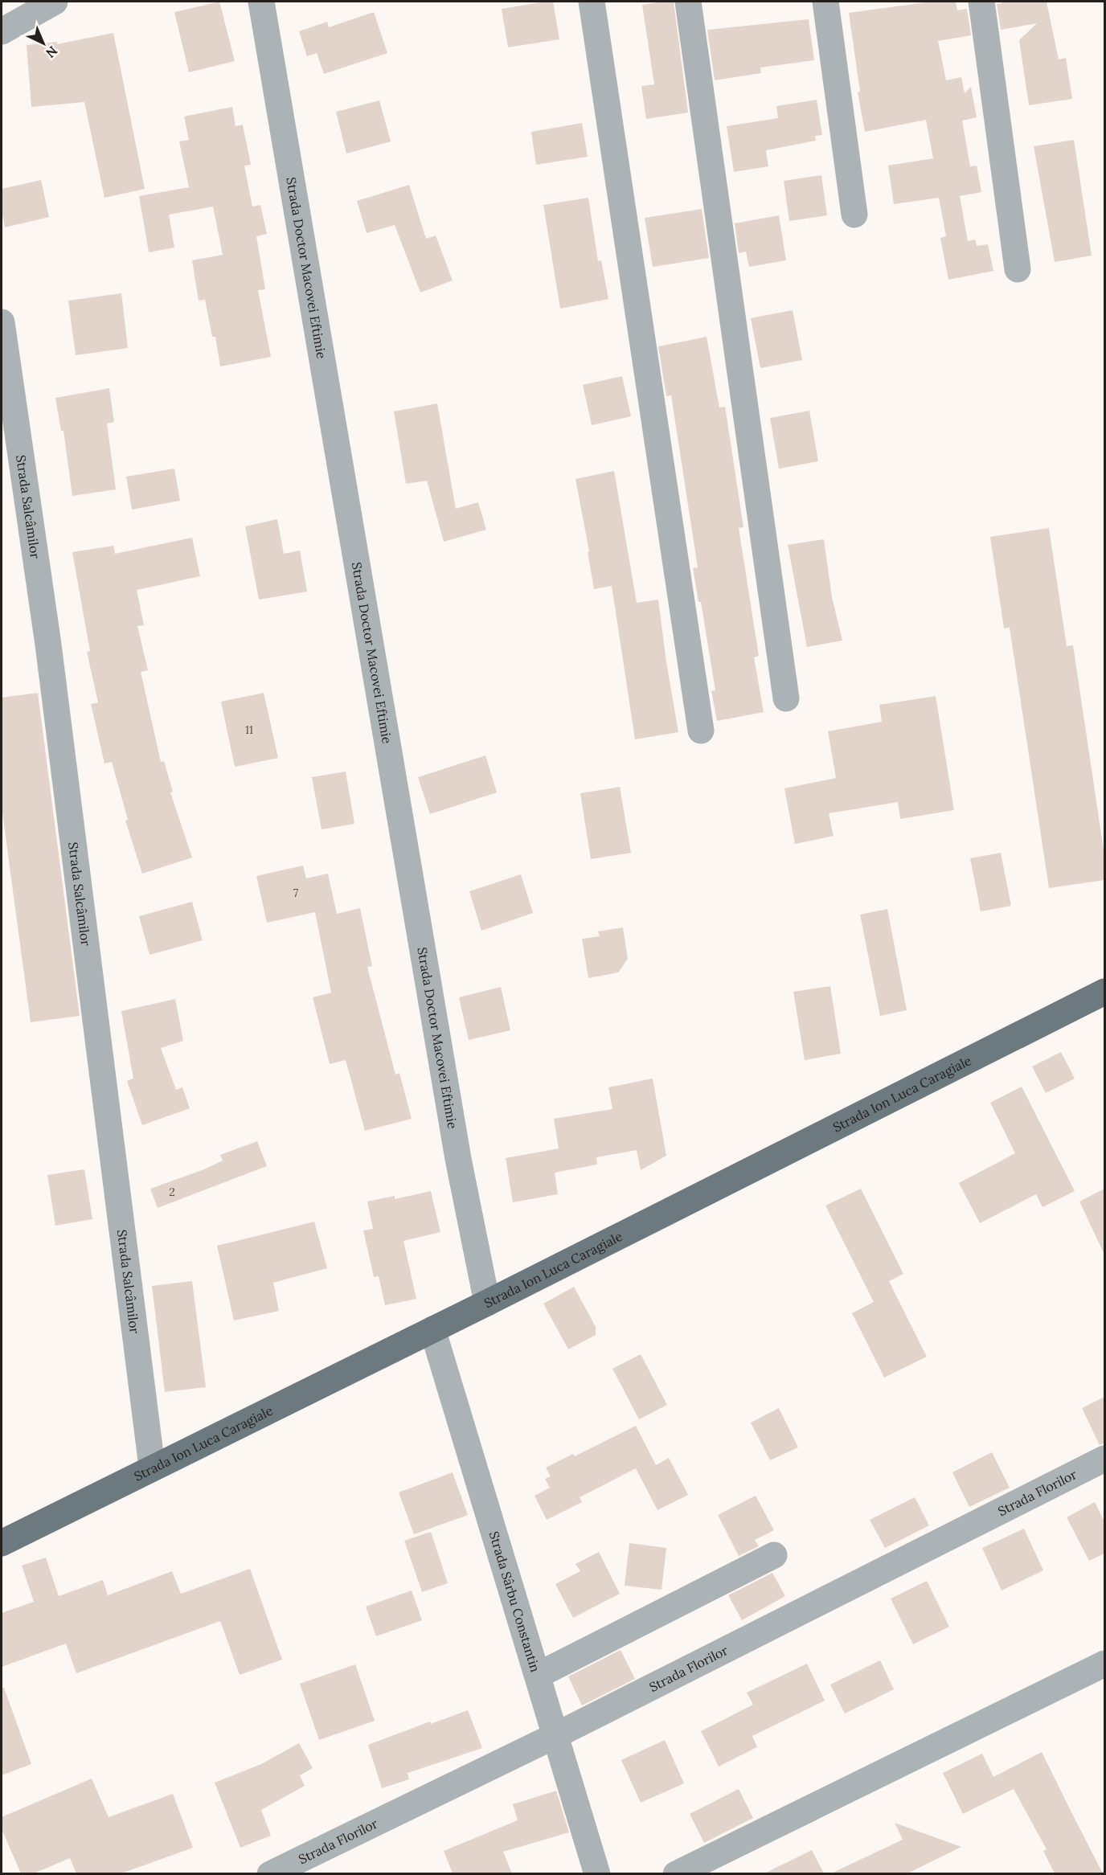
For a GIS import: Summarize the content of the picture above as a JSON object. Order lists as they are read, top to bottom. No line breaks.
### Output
{"streets":{"main road":["Strada Ion Luca Caragiale"],"street":["Strada Doctor Macovei Eftimie","Strada Salcâmilor","Strada Florilor","Strada Sârbu Constantin"]},"crossings":[["Strada Doctor Macovei Eftimie","Strada Ion Luca Caragiale"],["Strada Salcâmilor","Strada Ion Luca Caragiale"],["Strada Ion Luca Caragiale","Strada Sârbu Constantin"],["Strada Florilor","Strada Sârbu Constantin"]],"house_numbers":["11","7","2"],"north":"bottom right"}
